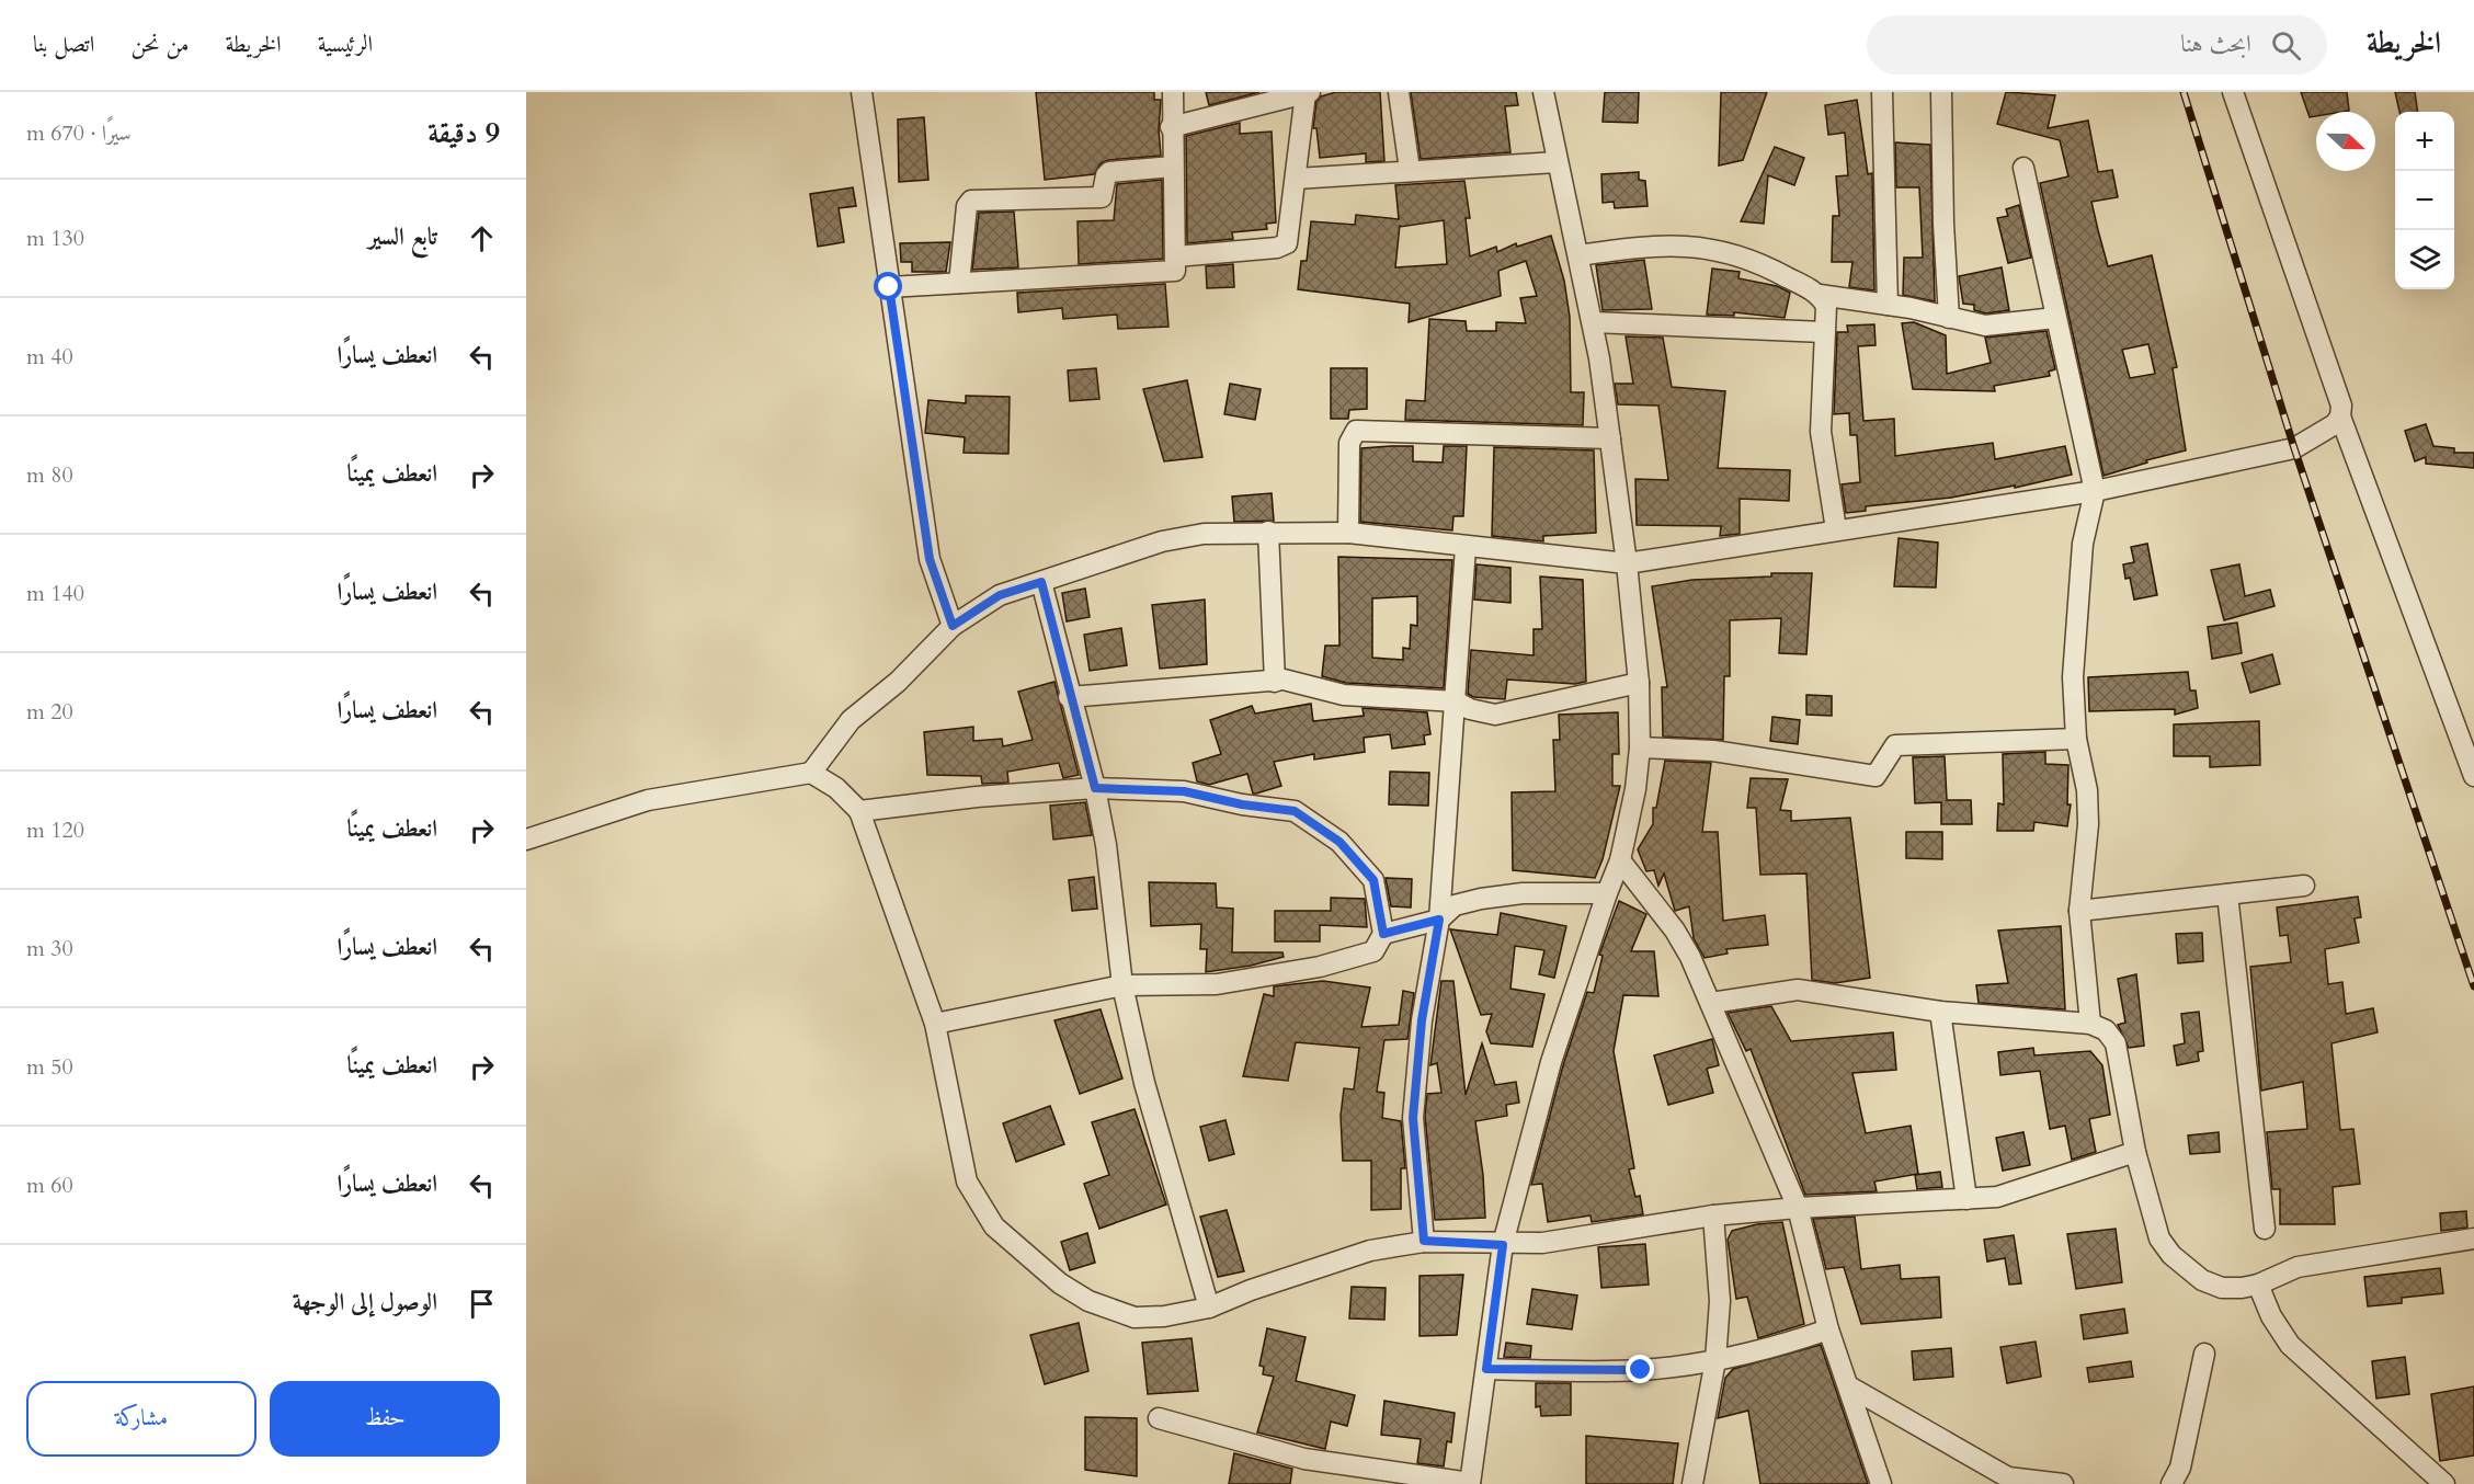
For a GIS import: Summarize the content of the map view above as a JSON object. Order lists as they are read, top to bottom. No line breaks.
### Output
{"north":"right","page":{"header":"الخريطة","search":"ابحث هنا","nav":["الرئيسية","الخريطة","من نحن","اتصل بنا"],"heading":["9 دقيقة","سيرًا · 670 m"],"map_buttons":["+","−"],"list":[["تابع السير","130 m"],["انعطف يسارًا","40 m"],["انعطف يمينًا","80 m"],["انعطف يسارًا","140 m"],["انعطف يسارًا","20 m"],["انعطف يمينًا","120 m"],["انعطف يسارًا","30 m"],["انعطف يمينًا","50 m"],["انعطف يسارًا","60 m"],"الوصول إلى الوجهة"],"buttons":["حفظ","مشاركة"]}}
